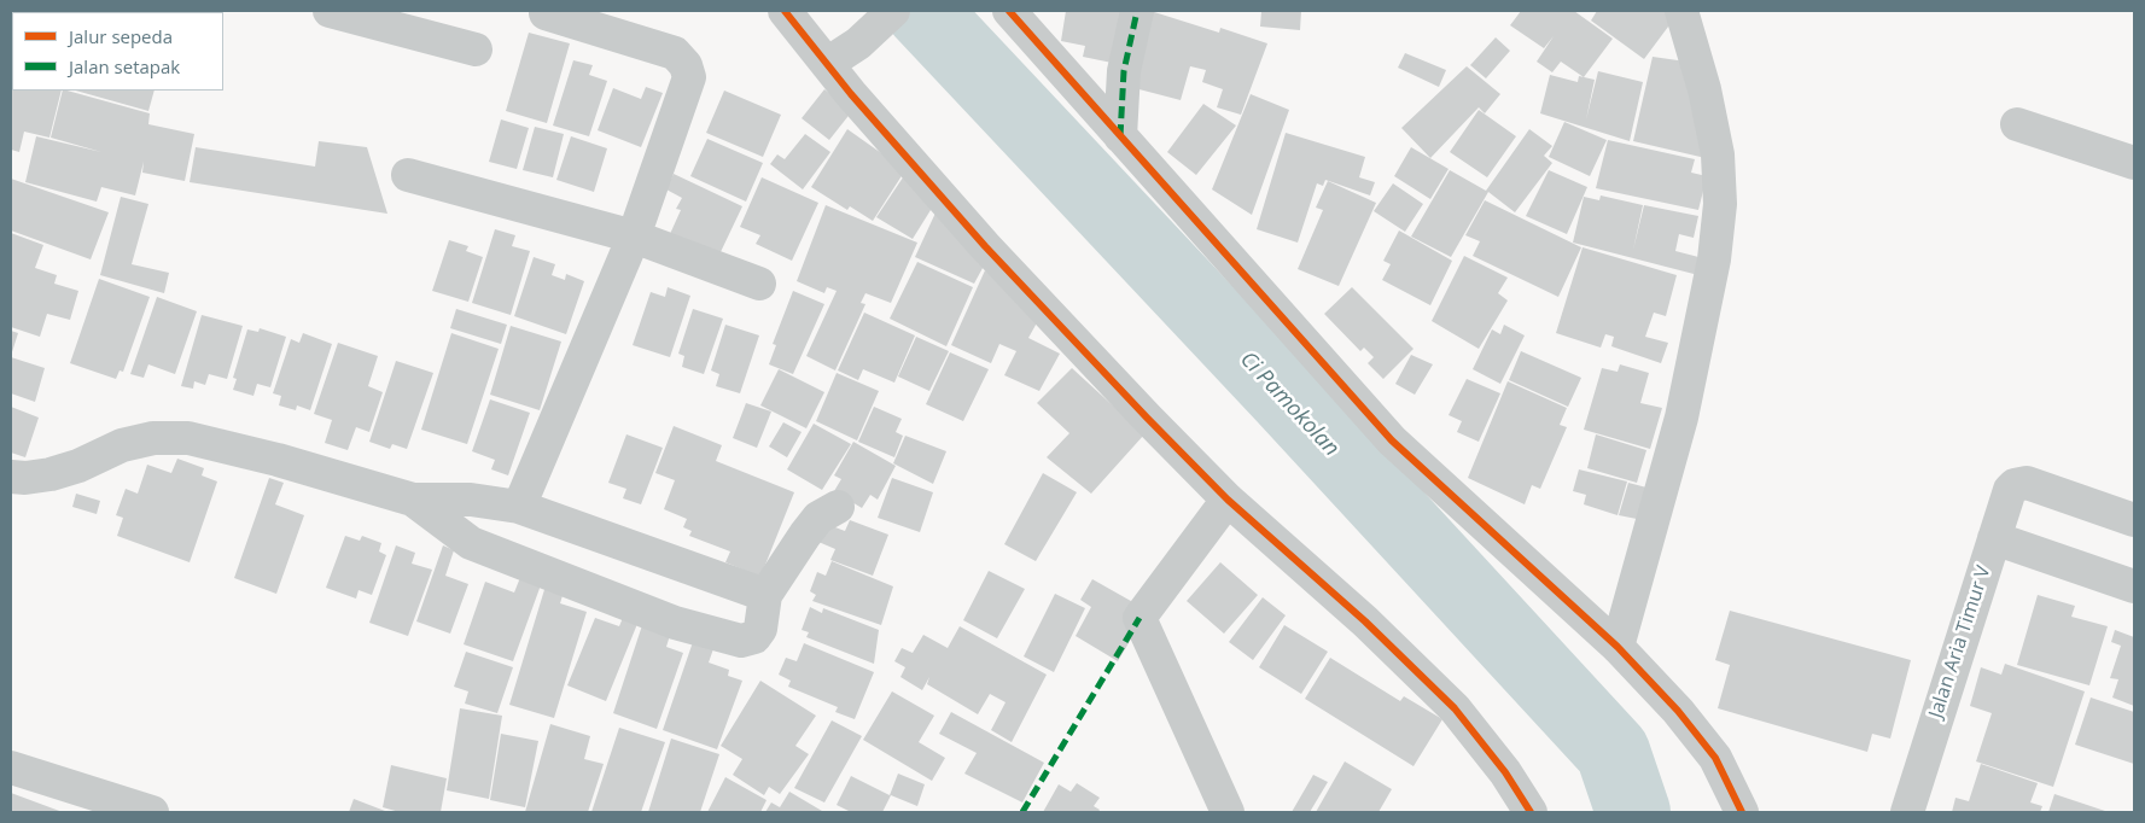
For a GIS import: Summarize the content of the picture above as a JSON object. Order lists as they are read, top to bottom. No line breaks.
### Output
{"streets":{"street":["Jalan Aria Timur V"]},"water":["Ci Pamokolan"],"legend":["Jalur sepeda","Jalan setapak"]}
